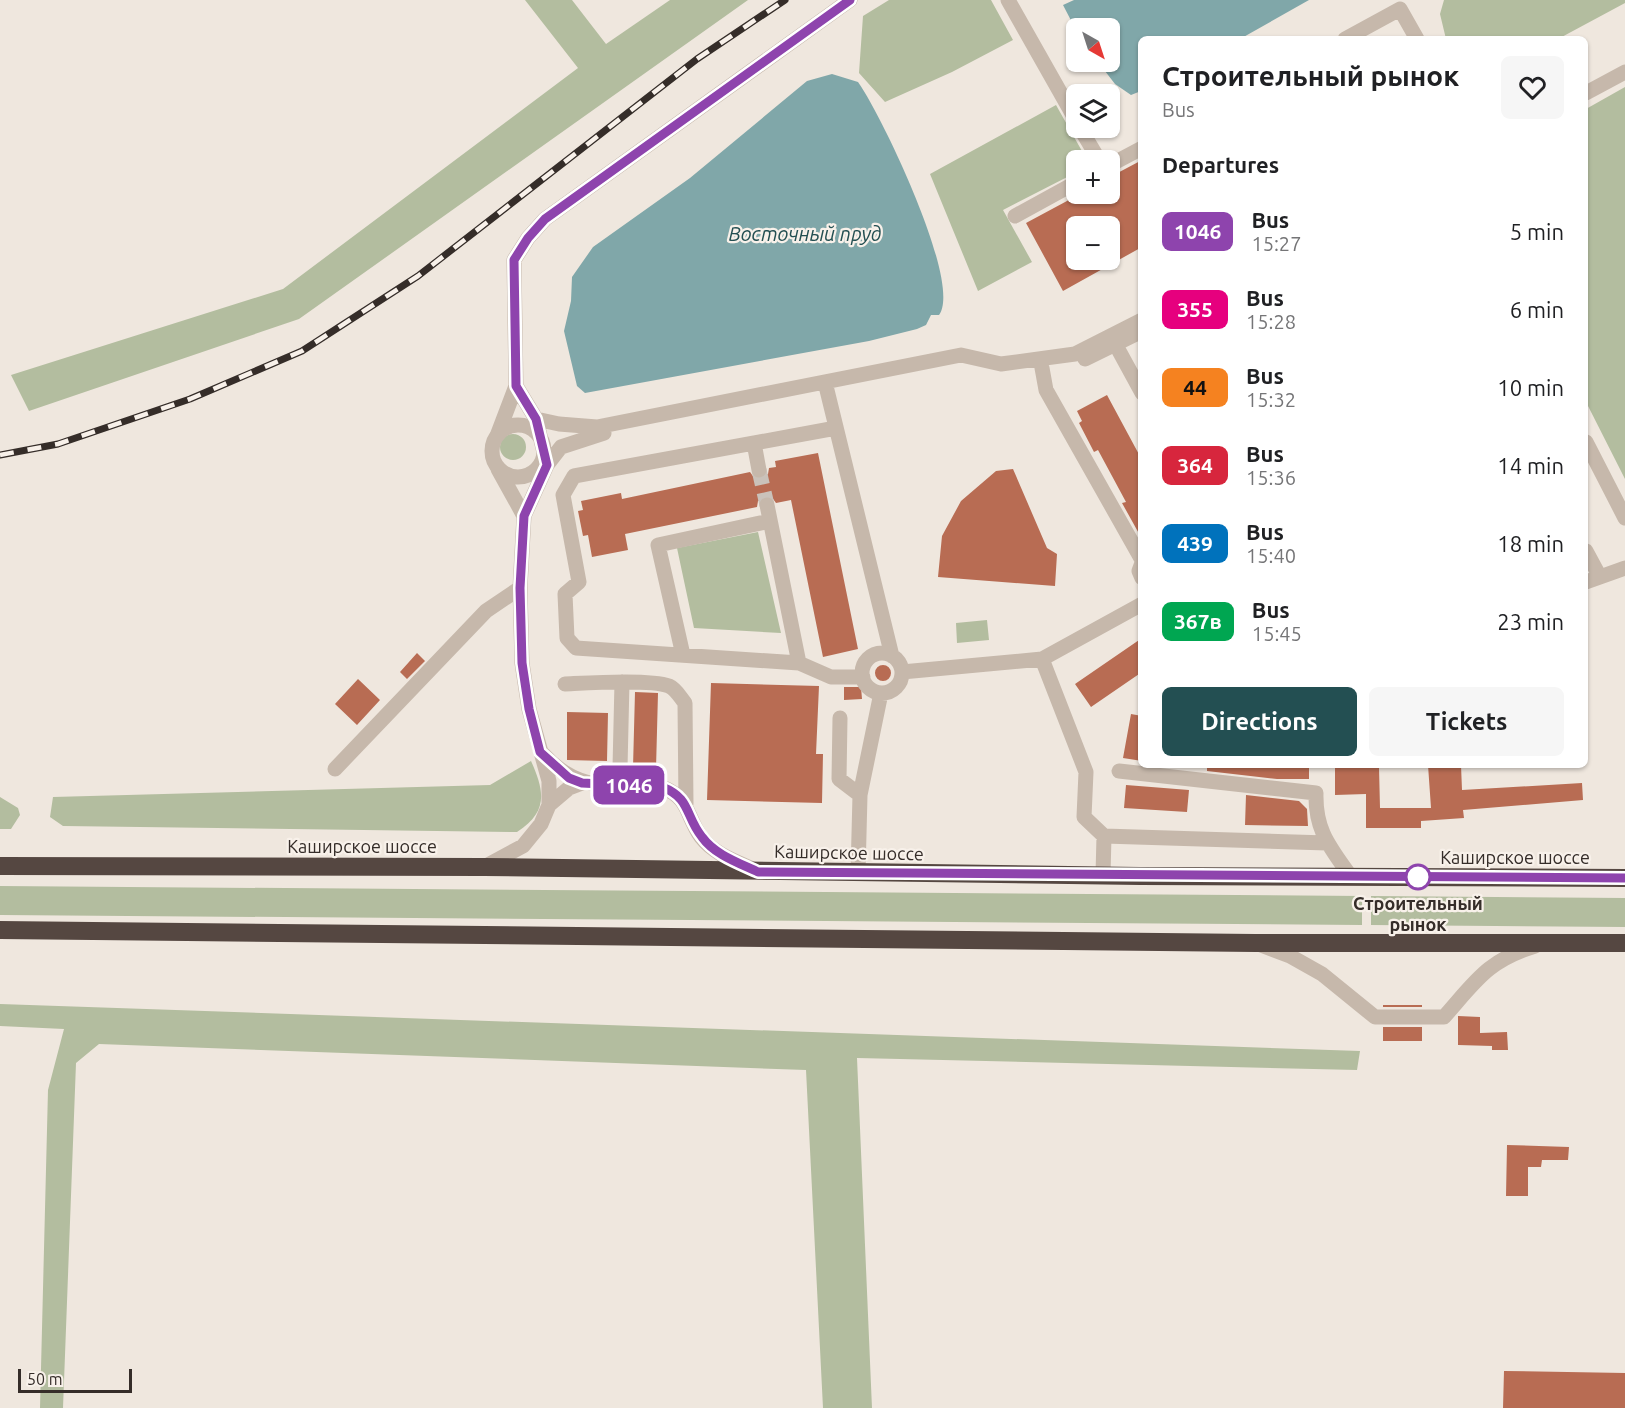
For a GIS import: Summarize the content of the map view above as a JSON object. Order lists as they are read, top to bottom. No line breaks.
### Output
{"streets":{"highway":["Каширское шоссе"]},"water":["Восточный пруд"],"places":["Строительный рынок"],"lines":["bus line 1046"],"scale_bar":"50 m","north":"bottom right","page":{"on_map":"1046","map_buttons":["+","−"],"heading":[["Строительный рынок","Bus"],"Departures"],"list":[{"mark":"1046","name":"Bus","note":"15:27","value":"5 min"},{"mark":"355","name":"Bus","note":"15:28","value":"6 min"},{"mark":"44","name":"Bus","note":"15:32","value":"10 min"},{"mark":"364","name":"Bus","note":"15:36","value":"14 min"},{"mark":"439","name":"Bus","note":"15:40","value":"18 min"},{"mark":"367в","name":"Bus","note":"15:45","value":"23 min"}],"buttons":["Directions","Tickets"],"scale":"50 m"}}
